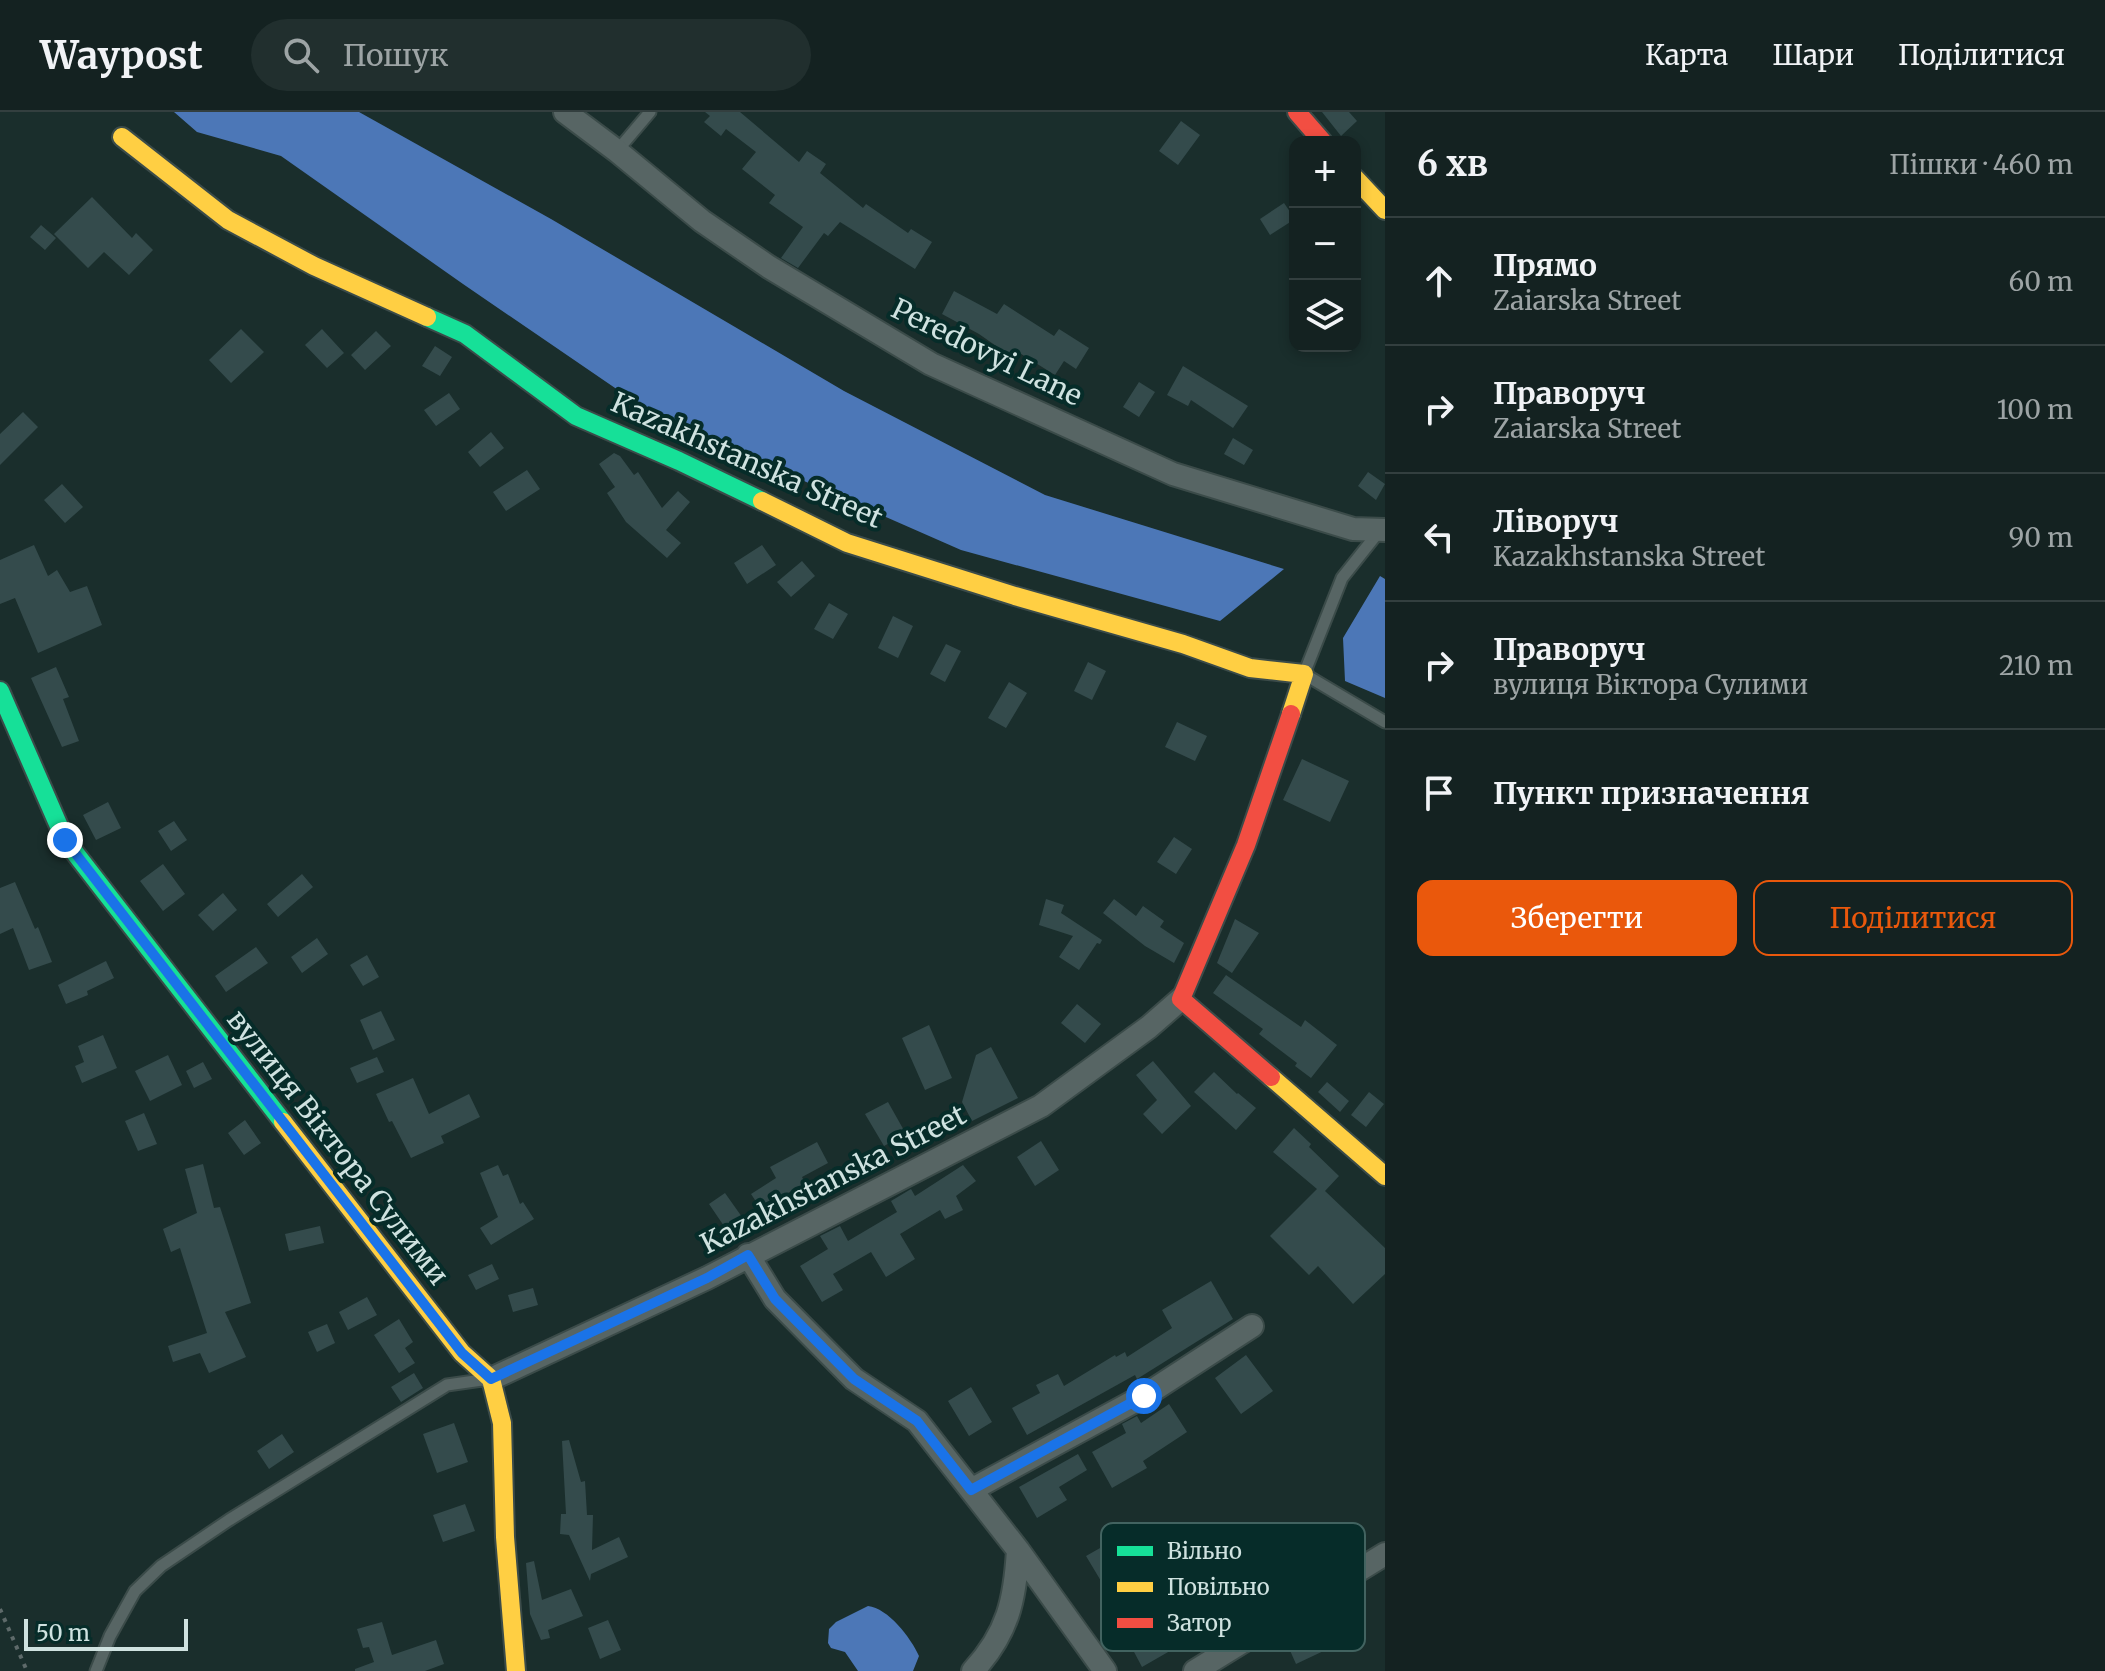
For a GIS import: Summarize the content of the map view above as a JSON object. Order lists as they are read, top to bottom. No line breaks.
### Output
{"streets":{"street":["Peredovyi Lane","Kazakhstanska Street","вулиця Віктора Сулими"]},"crossings":[["Kazakhstanska Street","вулиця Віктора Сулими"]],"legend":["Вільно","Повільно","Затор"],"scale_bar":"50 m","page":{"header":"Waypost","search":"Пошук","nav":["Карта","Шари","Поділитися"],"heading":["6 хв","Пішки · 460 m"],"map_buttons":["+","−"],"list":[["Прямо","Zaiarska Street","60 m"],["Праворуч","Zaiarska Street","100 m"],["Ліворуч","Kazakhstanska Street","90 m"],["Праворуч","вулиця Віктора Сулими","210 m"],"Пункт призначення"],"buttons":["Зберегти","Поділитися"],"scale":"50 m"}}
